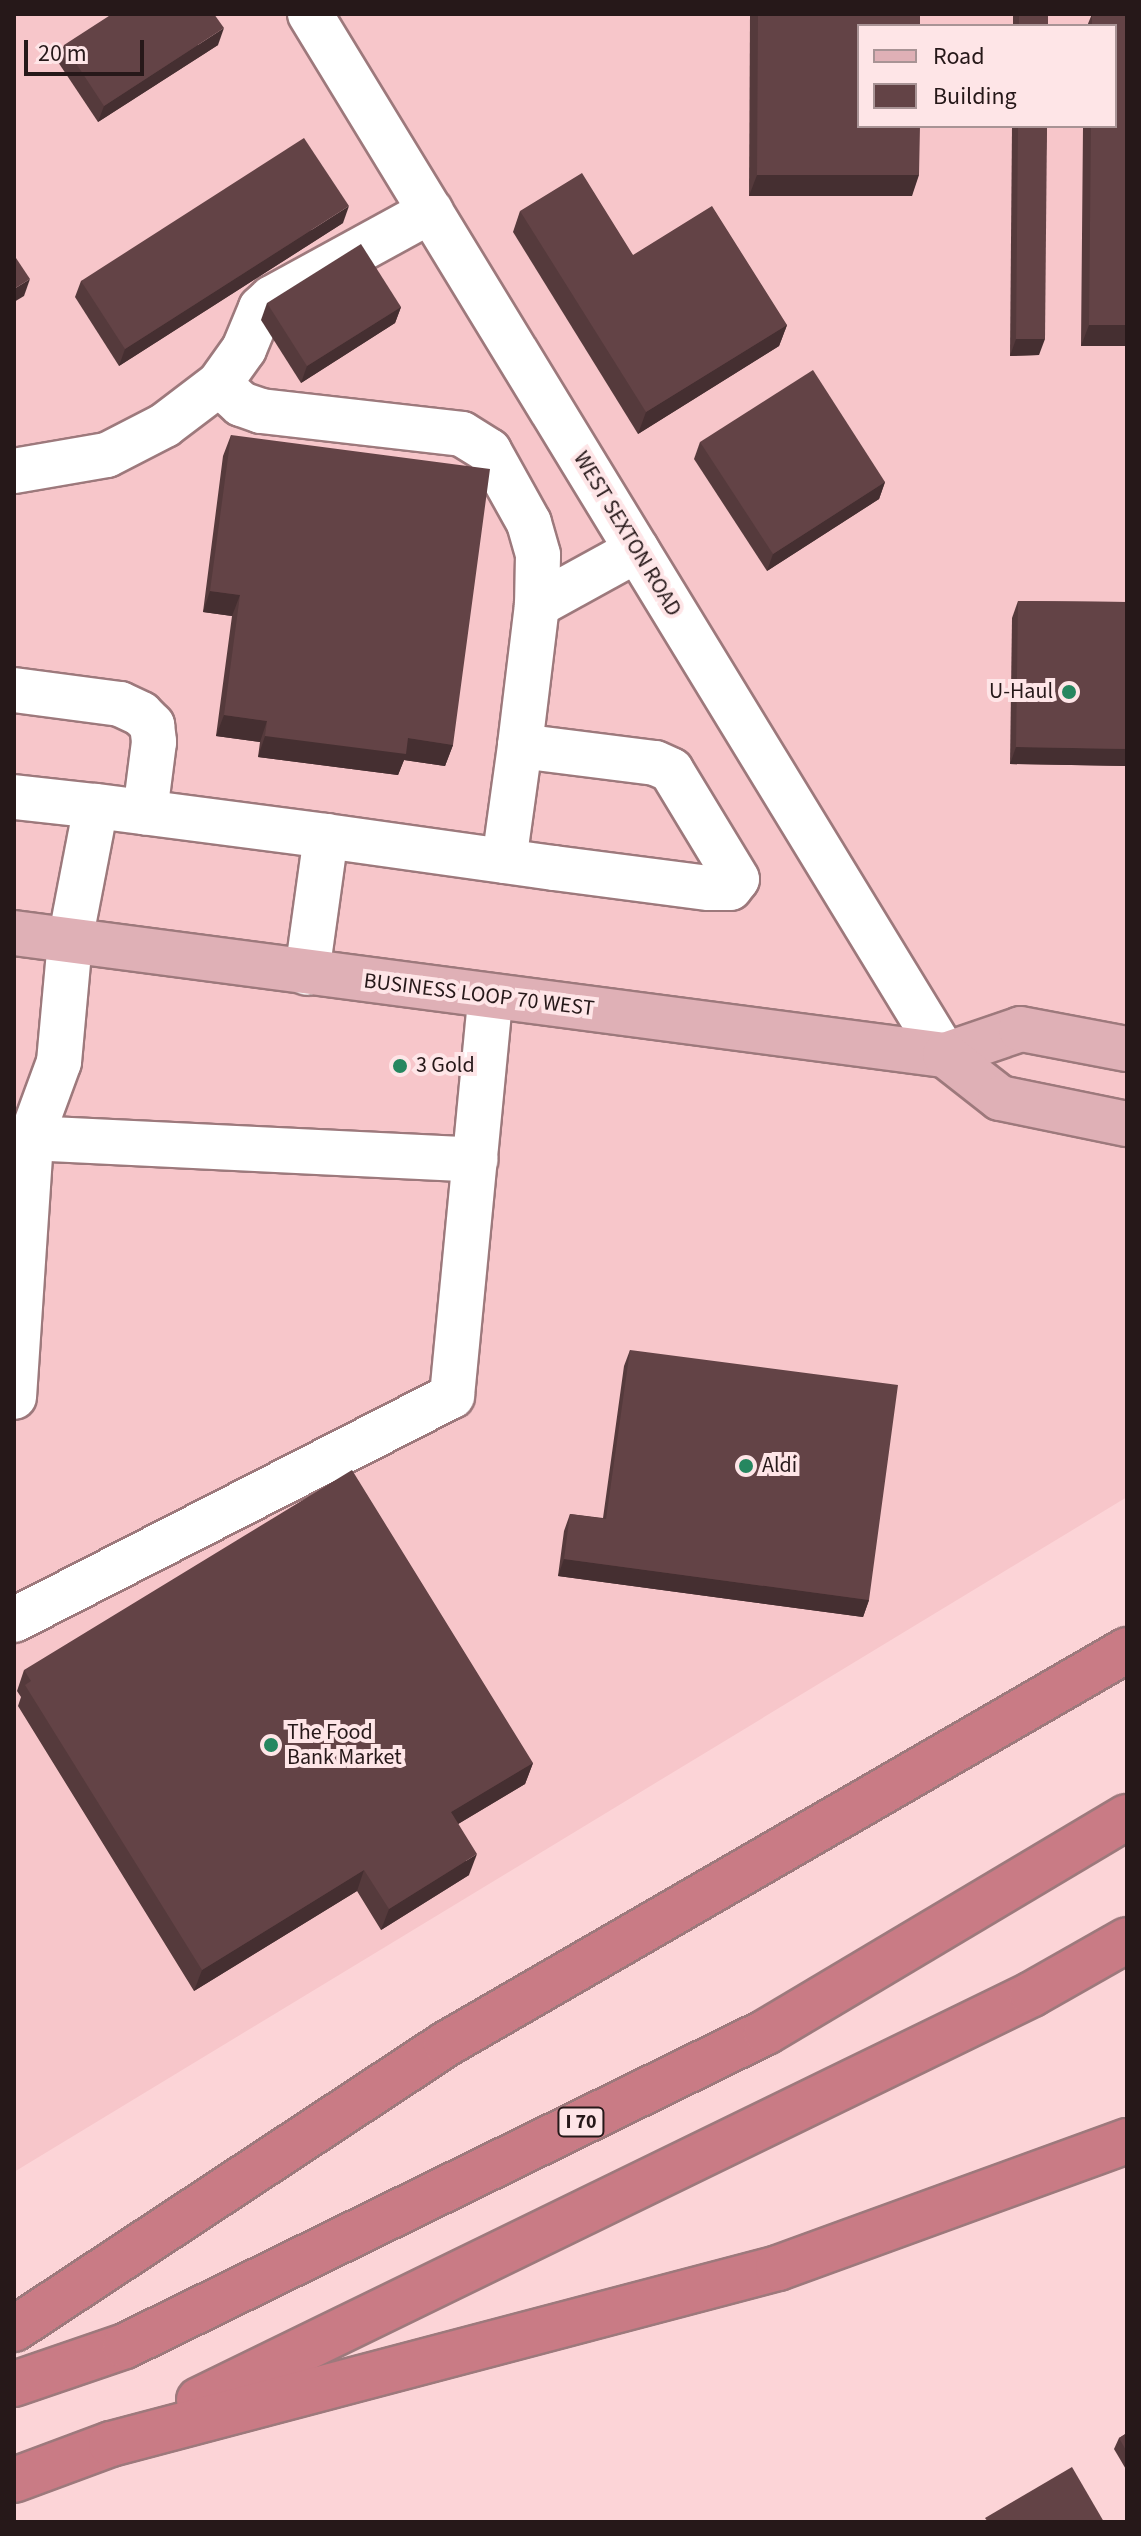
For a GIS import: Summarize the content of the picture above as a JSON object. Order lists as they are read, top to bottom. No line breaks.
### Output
{"streets":{"highway":["I 70"],"main road":["BUSINESS LOOP 70 WEST"],"street":["WEST SEXTON ROAD"]},"crossings":[["WEST SEXTON ROAD","BUSINESS LOOP 70 WEST"]],"places":["U-Haul","3 Gold","Aldi","The Food Bank Market"],"legend":["Road","Building"],"scale_bar":"20 m"}
